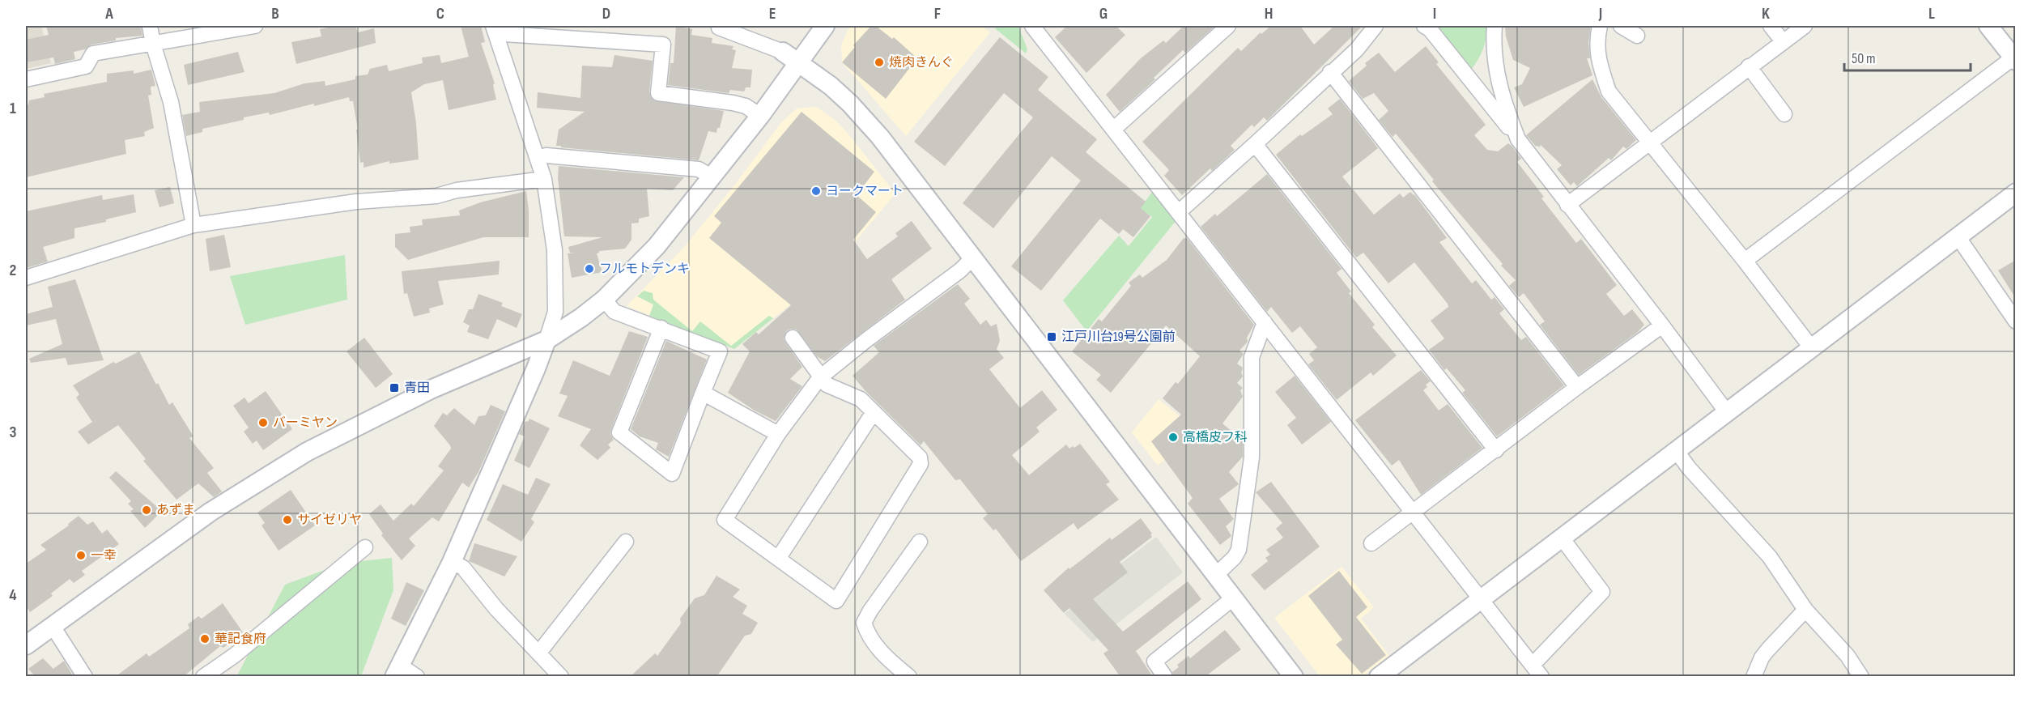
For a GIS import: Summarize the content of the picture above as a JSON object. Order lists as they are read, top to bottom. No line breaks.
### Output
{"places":{"other":["焼肉きんぐ","ヨークマート","フルモトデンキ","バーミヤン","高橋皮フ科","あずま","サイゼリヤ","一幸","華記食府"],"transit":["江戸川台19号公園前","青田"]},"scale_bar":"50 m","grid":{"columns":["A","B","C","D","E","F","G","H","I","J","K","L"],"rows":["1","2","3","4"]}}
